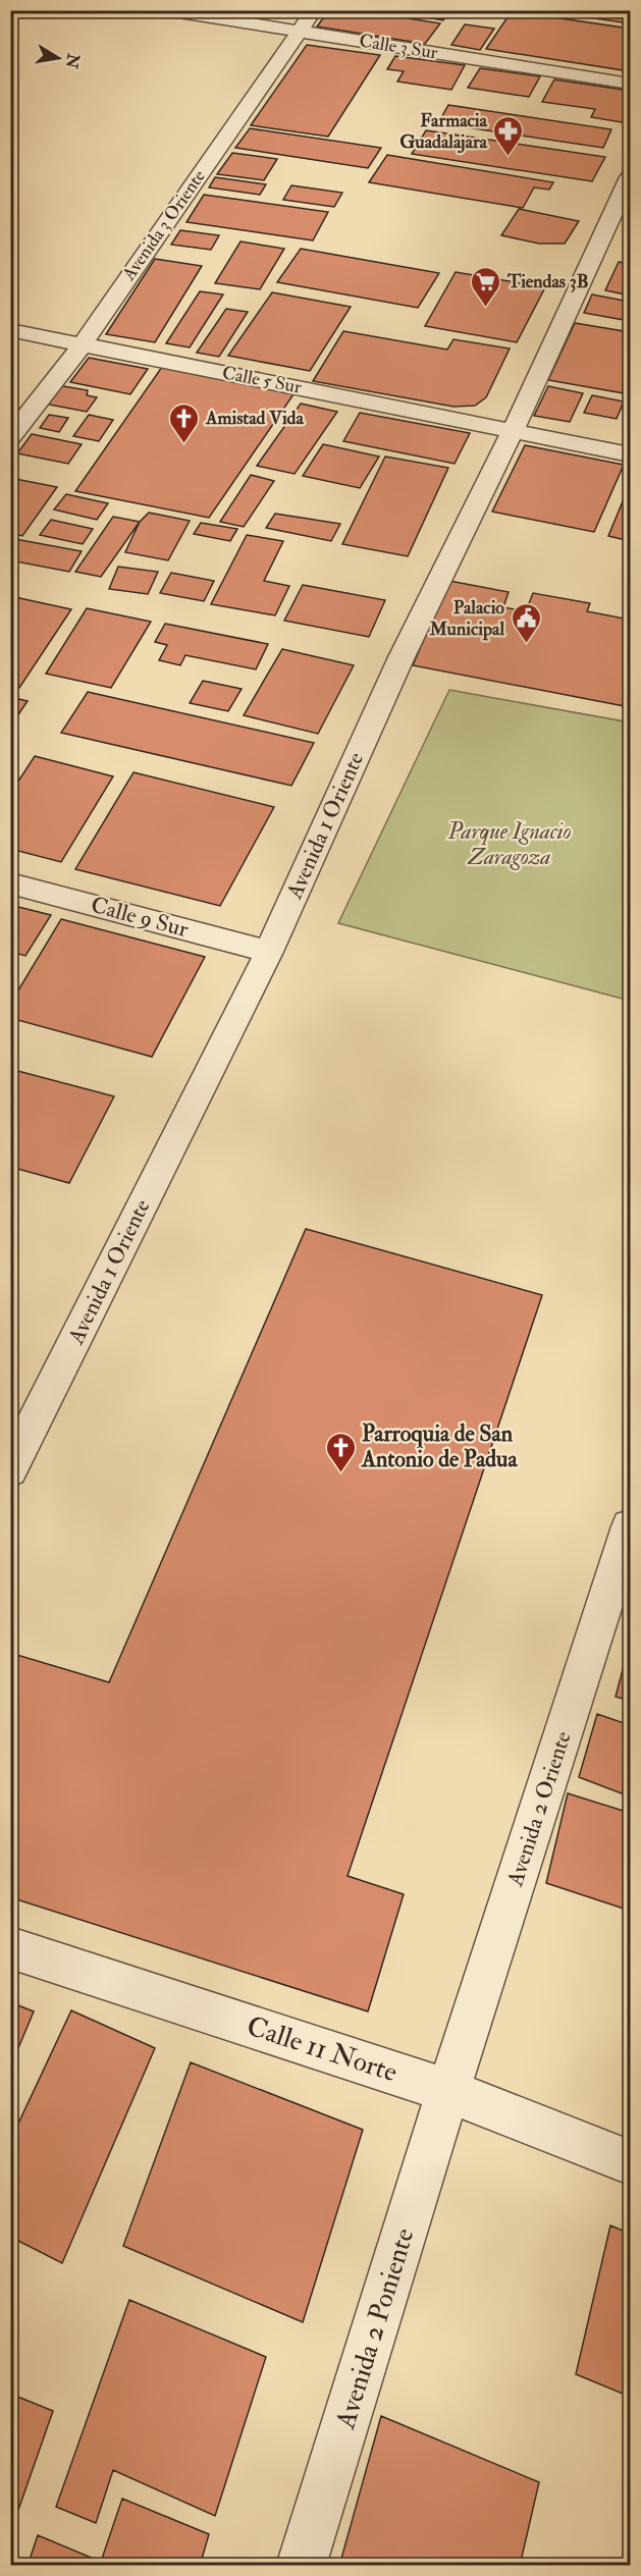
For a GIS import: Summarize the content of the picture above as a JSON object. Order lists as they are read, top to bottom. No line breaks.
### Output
{"streets":{"street":["Calle 3 Sur","Avenida 3 Oriente","Calle 5 Sur","Avenida 1 Oriente","Calle 9 Sur","Avenida 2 Oriente","Calle 11 Norte","Avenida 2 Poniente"]},"crossings":[["Calle 3 Sur","Avenida 3 Oriente"],["Avenida 3 Oriente","Calle 5 Sur"],["Calle 5 Sur","Avenida 1 Oriente"],["Avenida 1 Oriente","Calle 9 Sur"],["Avenida 2 Oriente","Calle 11 Norte"],["Avenida 2 Oriente","Avenida 2 Poniente"],["Calle 11 Norte","Avenida 2 Poniente"]],"parks":["Parque Ignacio Zaragoza"],"places":{"pharmacy":["Farmacia Guadalajara"],"supermarket":["Tiendas 3B"],"church":["Amistad Vida","Parroquia de San Antonio de Padua"],"public building":["Palacio Municipal"]},"north":"right"}
